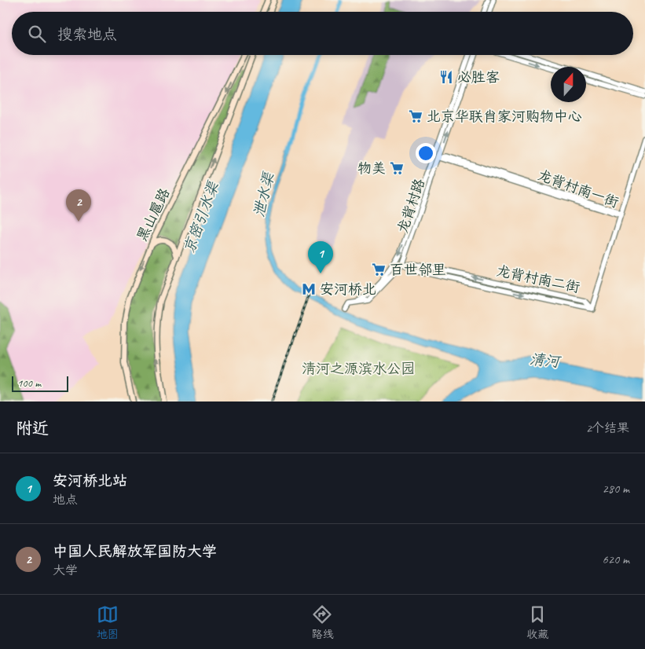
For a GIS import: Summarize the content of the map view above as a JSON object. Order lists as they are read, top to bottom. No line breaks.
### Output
{"streets":{"main road":["黑山扈路"],"street":["龙背村南一街","龙背村路","龙背村南二街"]},"crossings":[["龙背村南一街","龙背村路"],["龙背村南一街","龙背村南二街"],["龙背村路","龙背村南二街"]],"water":["泄水渠","京密引水渠","清河"],"parks":["清河之源滨水公园"],"places":{"restaurant":["必胜客"],"supermarket":["北京华联肖家河购物中心","物美","百世邻里"],"metro station":["安河桥北"]},"scale_bar":"100 m","north":"top","page":{"search":"搜索地点","pins":["2","1"],"scale":"100 m","heading":["附近","2个结果"],"list":[{"mark":"1","name":"安河桥北站","note":"地点","value":"280 m"},{"mark":"2","name":"中国人民解放军国防大学","note":"大学","value":"620 m"}],"nav":["地图","路线","收藏"]}}
